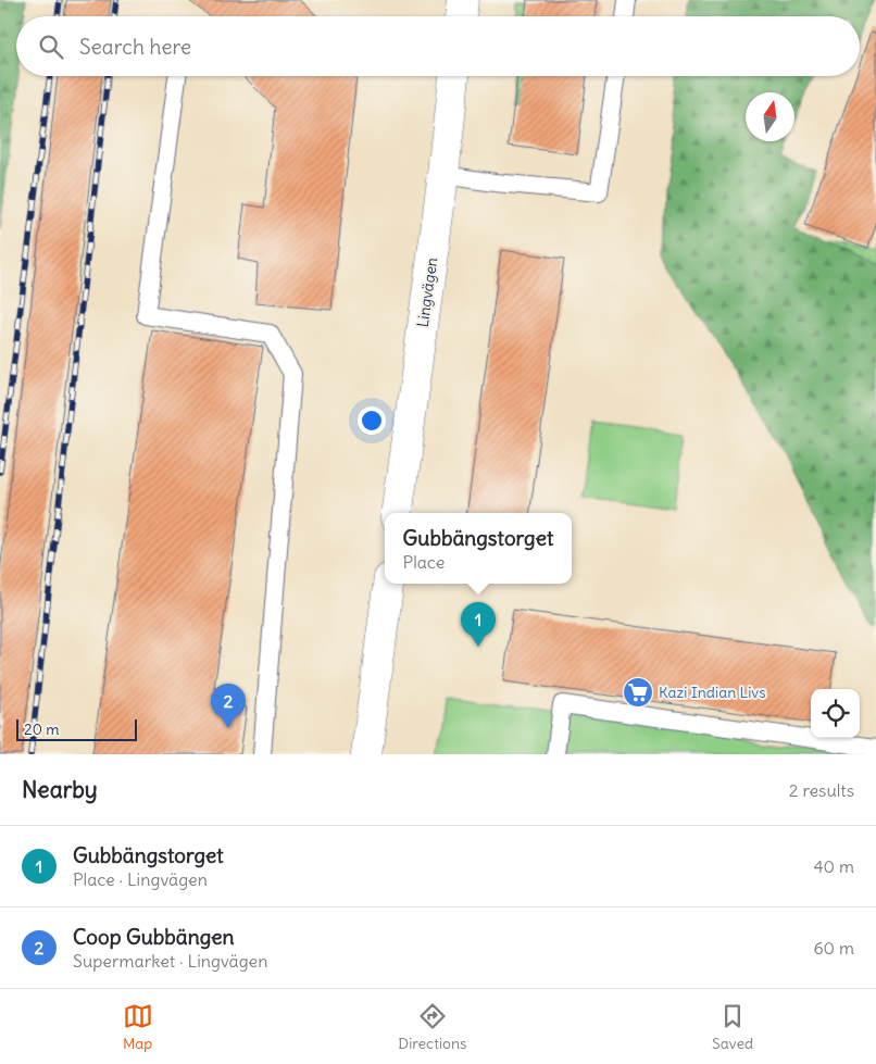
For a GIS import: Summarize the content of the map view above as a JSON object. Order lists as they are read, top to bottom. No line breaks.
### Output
{"streets":{"street":["Lingvägen"]},"places":{"supermarket":["Kazi Indian Livs"]},"scale_bar":"20 m","north":"top","page":{"search":"Search here","popup":["Gubbängstorget","Place"],"pins":["1","2"],"scale":"20 m","heading":["Nearby","2 results"],"list":[{"mark":"1","name":"Gubbängstorget","note":"Place · Lingvägen","value":"40 m"},{"mark":"2","name":"Coop Gubbängen","note":"Supermarket · Lingvägen","value":"60 m"}],"nav":["Map","Directions","Saved"]}}
